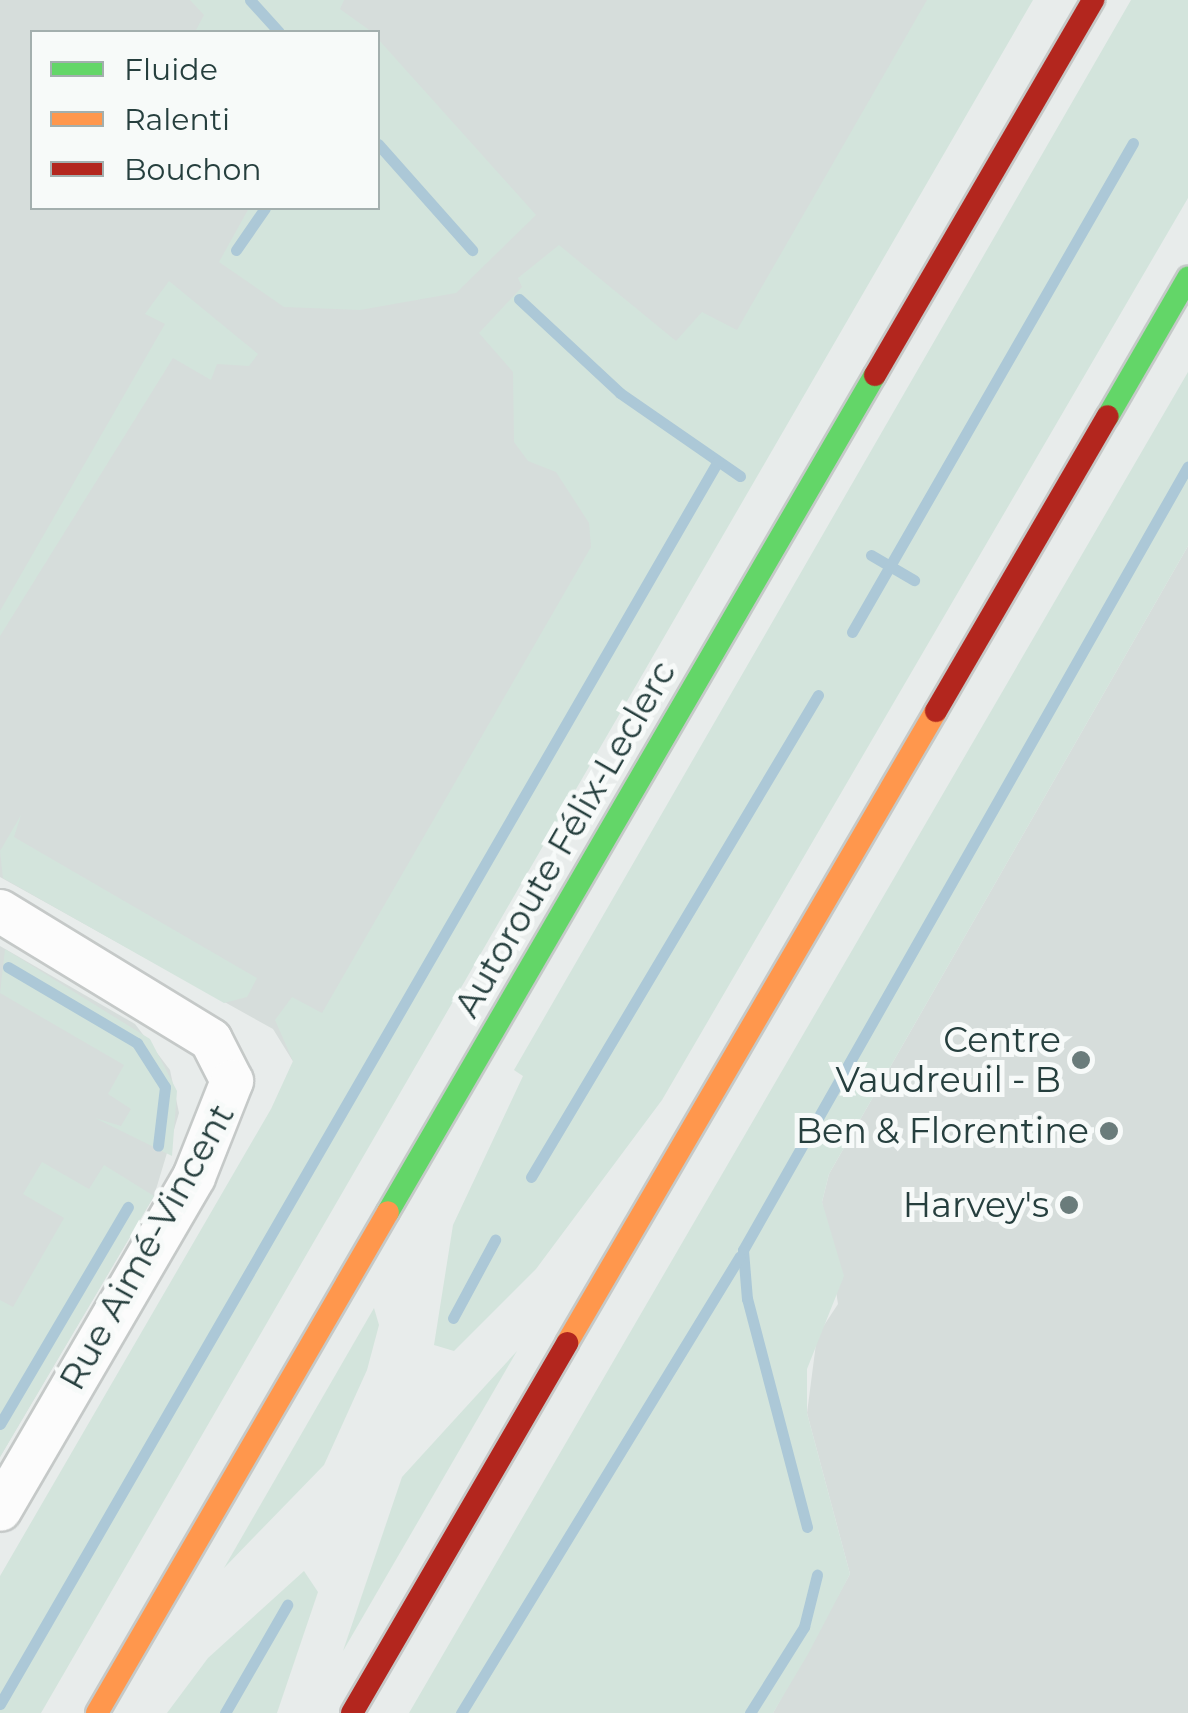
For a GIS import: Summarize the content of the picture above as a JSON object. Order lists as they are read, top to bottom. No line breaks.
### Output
{"streets":{"highway":["Autoroute Félix-Leclerc"],"street":["Rue Aimé-Vincent"]},"places":["Centre Vaudreuil - B","Ben & Florentine","Harvey's"],"legend":["Fluide","Ralenti","Bouchon"]}
